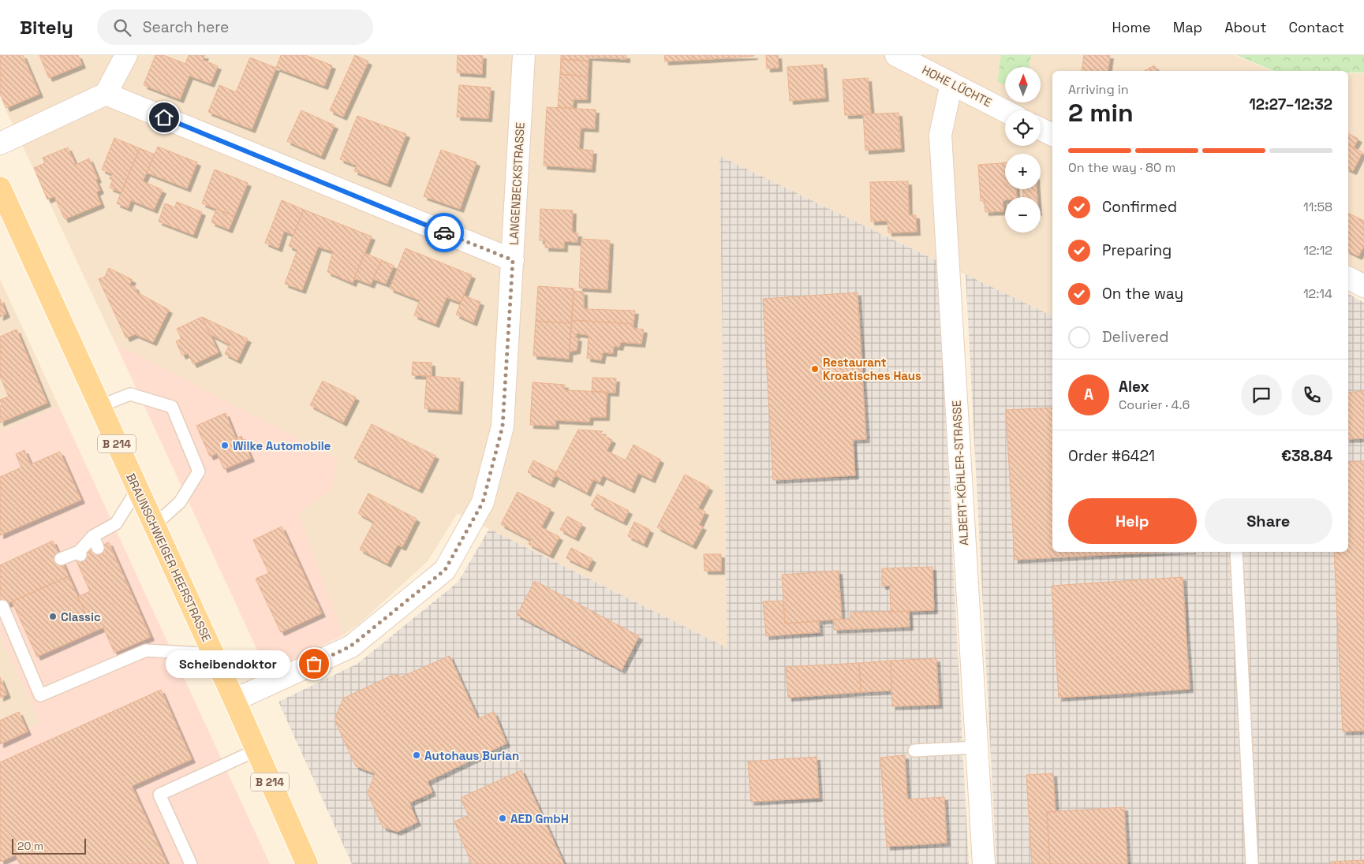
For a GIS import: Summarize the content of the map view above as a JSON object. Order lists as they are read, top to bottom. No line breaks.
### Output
{"streets":{"main road":["B 214","BRAUNSCHWEIGER HEERSTRASSE"],"street":["HOHE LÜCHTE","LANGENBECKSTRASSE","ALBERT-KÖHLER-STRASSE"]},"crossings":[["HOHE LÜCHTE","ALBERT-KÖHLER-STRASSE"],["LANGENBECKSTRASSE","BRAUNSCHWEIGER HEERSTRASSE"]],"places":["Restaurant Kroatisches Haus","Wilke Automobile","Classic","Scheibendoktor","Autohaus Burian","AED GmbH"],"scale_bar":"20 m","north":"top","page":{"header":"Bitely","search":"Search here","nav":["Home","Map","About","Contact"],"map_buttons":["+","−"],"heading":["2 min","Arriving in","12:27–12:32"],"panel":["Alex","Courier · 4.6","Order #6421","€38.84"],"bar":"On the way · 80 m","list":[["Confirmed","11:58"],["Preparing","12:12"],["On the way","12:14"],"Delivered"],"round":"A","buttons":["Help","Share"],"bubble":"Scheibendoktor","scale":"20 m"}}
